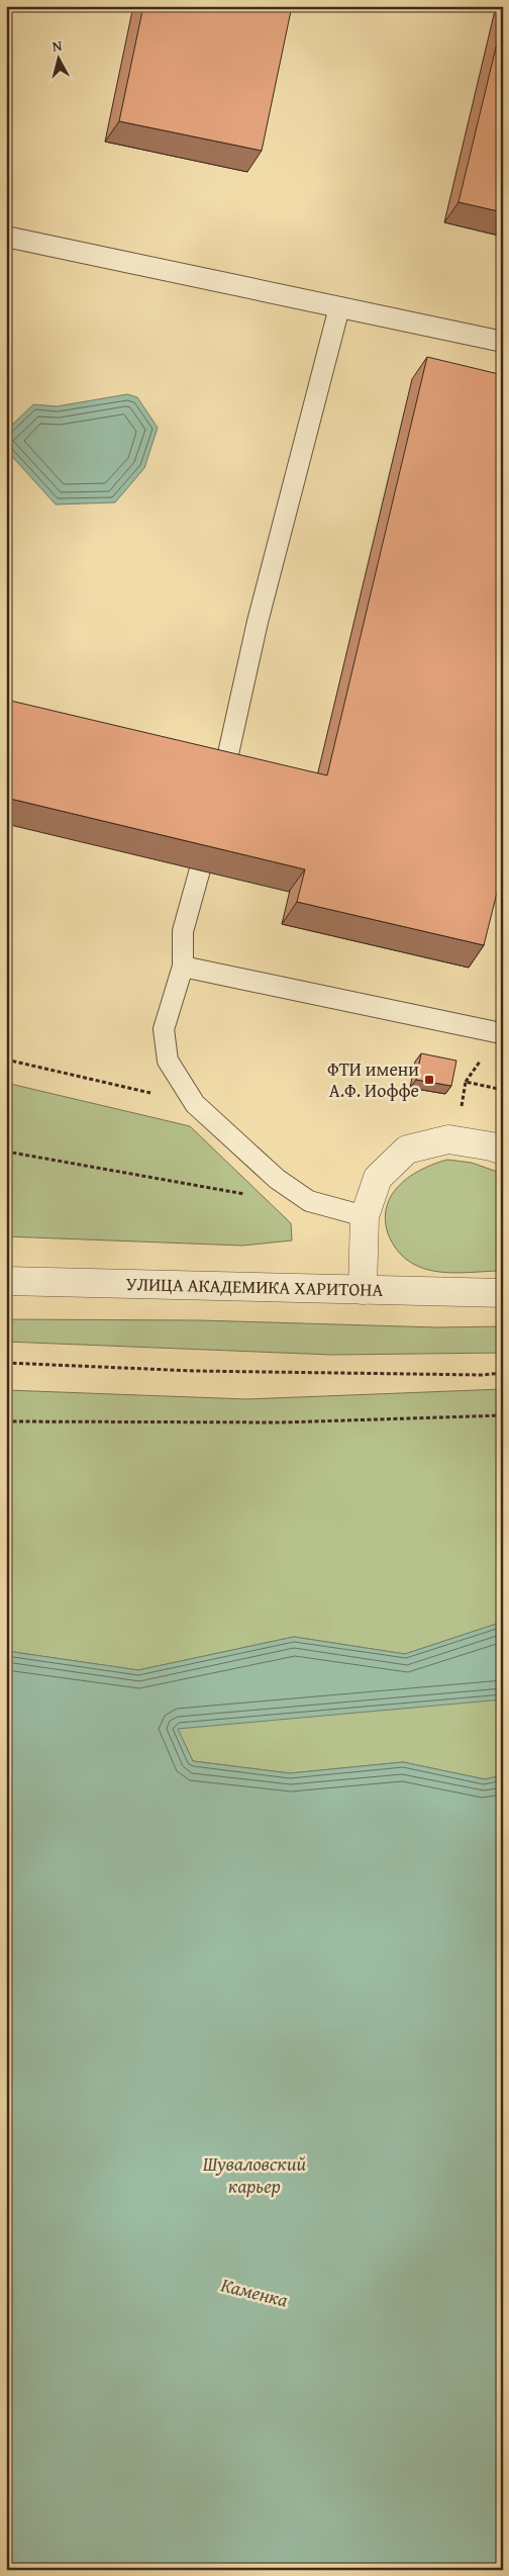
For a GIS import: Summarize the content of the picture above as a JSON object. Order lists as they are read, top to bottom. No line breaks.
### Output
{"streets":{"street":["УЛИЦА АКАДЕМИКА ХАРИТОНА"]},"water":["Шуваловский карьер","Каменка"],"places":{"transit":["ФТИ имени А.Ф. Иоффе"]},"north":"top"}
